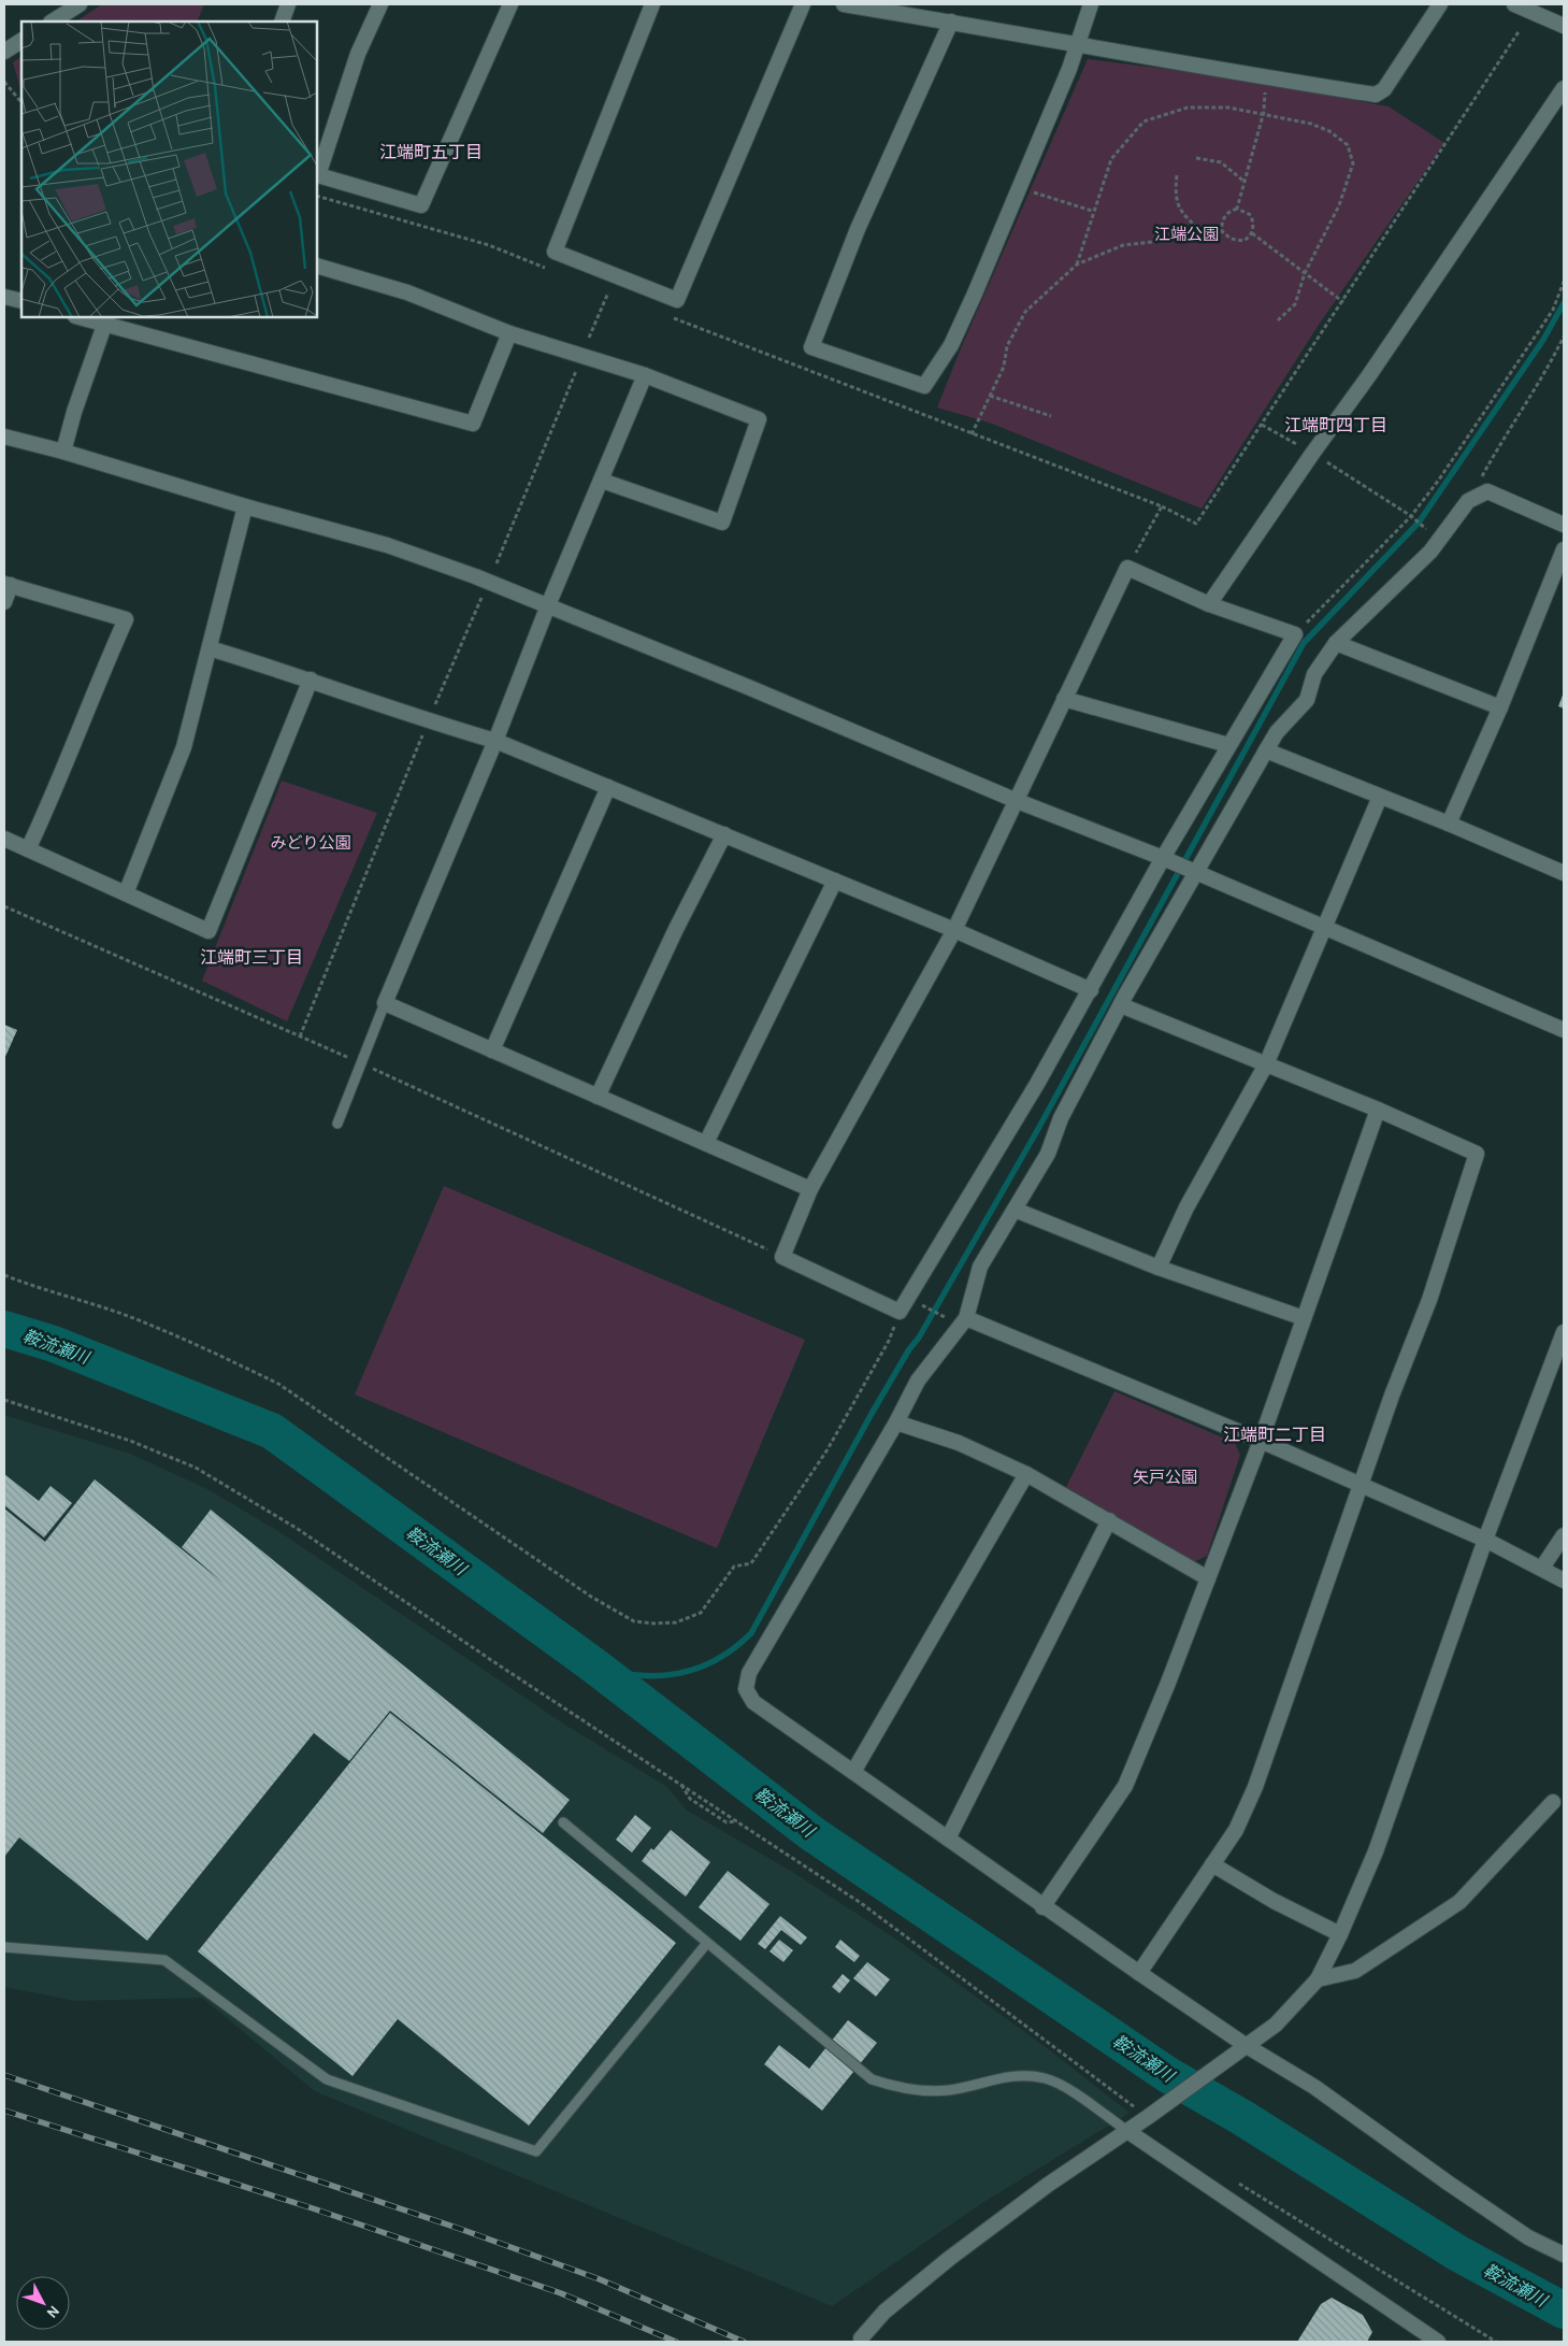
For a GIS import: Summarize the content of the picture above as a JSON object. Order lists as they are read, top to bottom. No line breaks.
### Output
{"districts":["江端町五丁目","江端町四丁目","江端町三丁目","江端町二丁目"],"water":["鞍流瀬川"],"parks":["江端公園","みどり公園","矢戸公園"],"north":"bottom right"}
